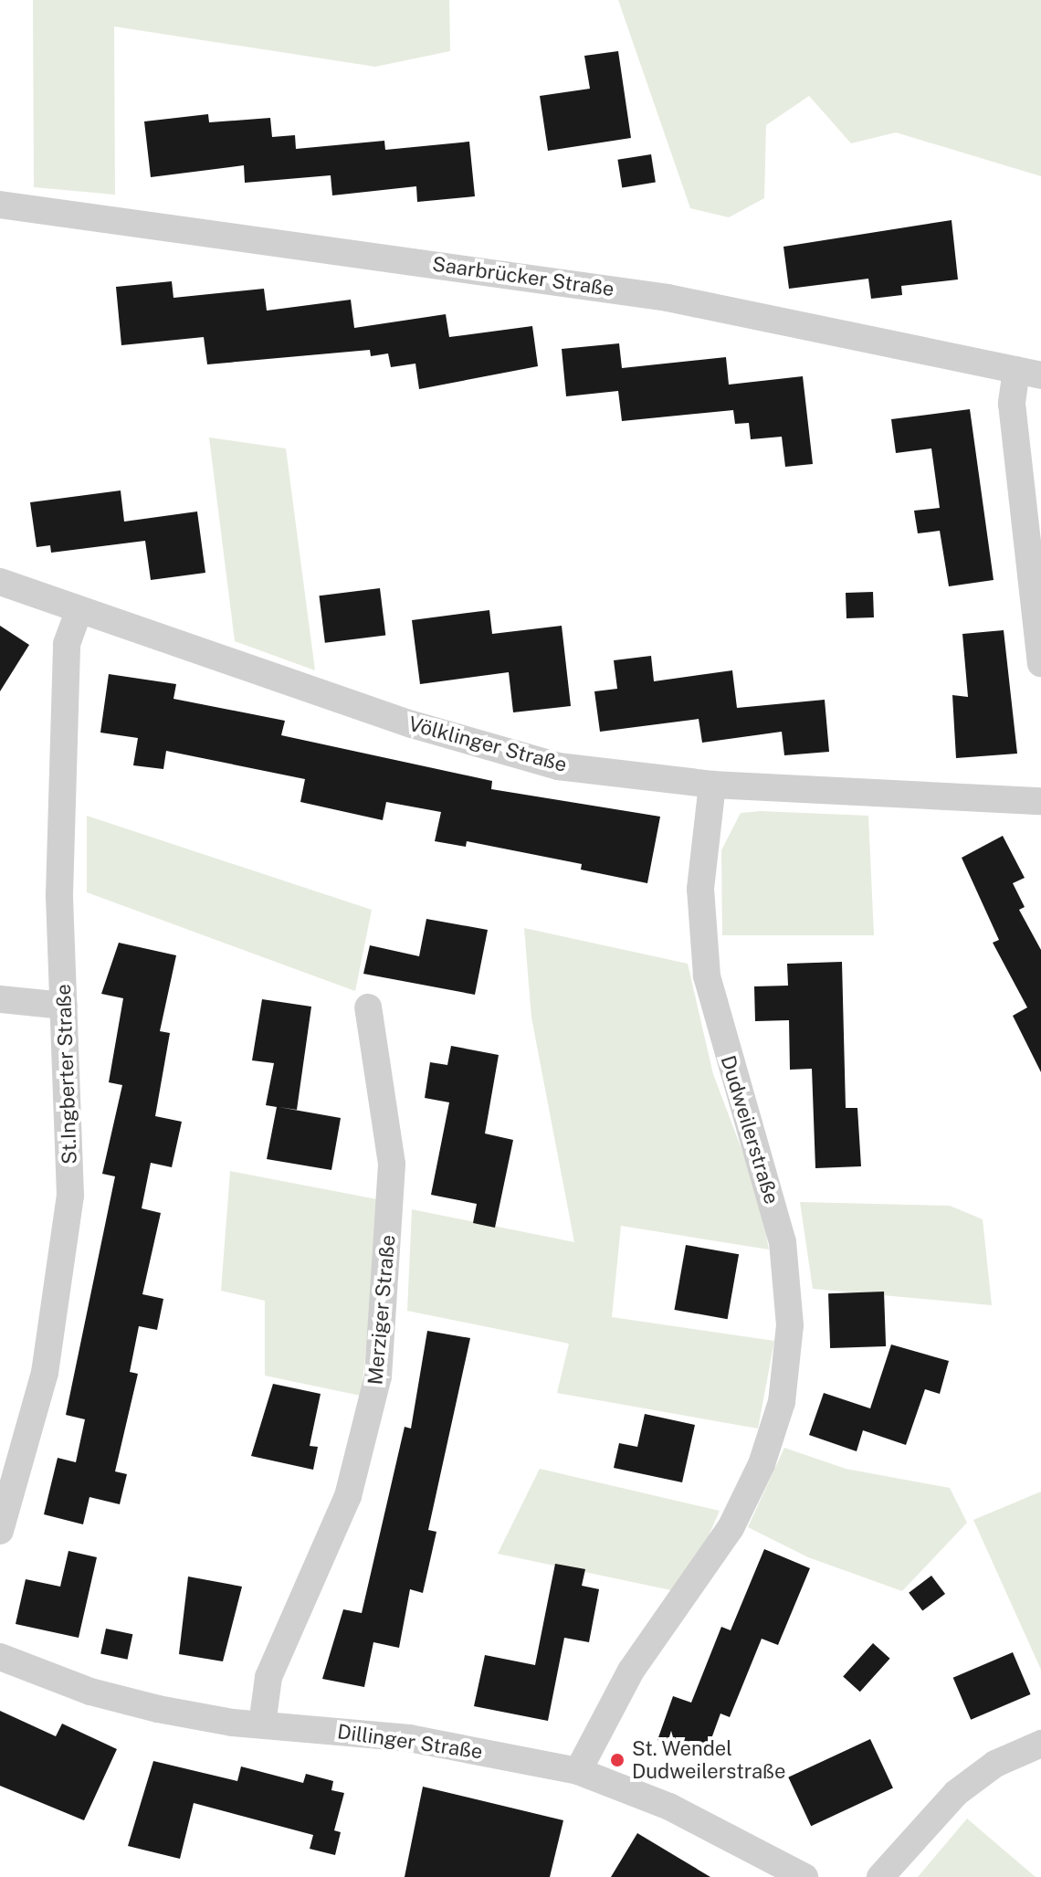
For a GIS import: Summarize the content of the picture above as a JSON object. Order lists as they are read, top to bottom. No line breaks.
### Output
{"streets":{"street":["Saarbrücker Straße","Völklinger Straße","St.Ingberter Straße","Dudweilerstraße","Merziger Straße","Dillinger Straße"]},"crossings":[["Völklinger Straße","St.Ingberter Straße"],["Völklinger Straße","Dudweilerstraße"],["Dudweilerstraße","Dillinger Straße"],["Merziger Straße","Dillinger Straße"]],"places":["St. Wendel Dudweilerstraße"]}
